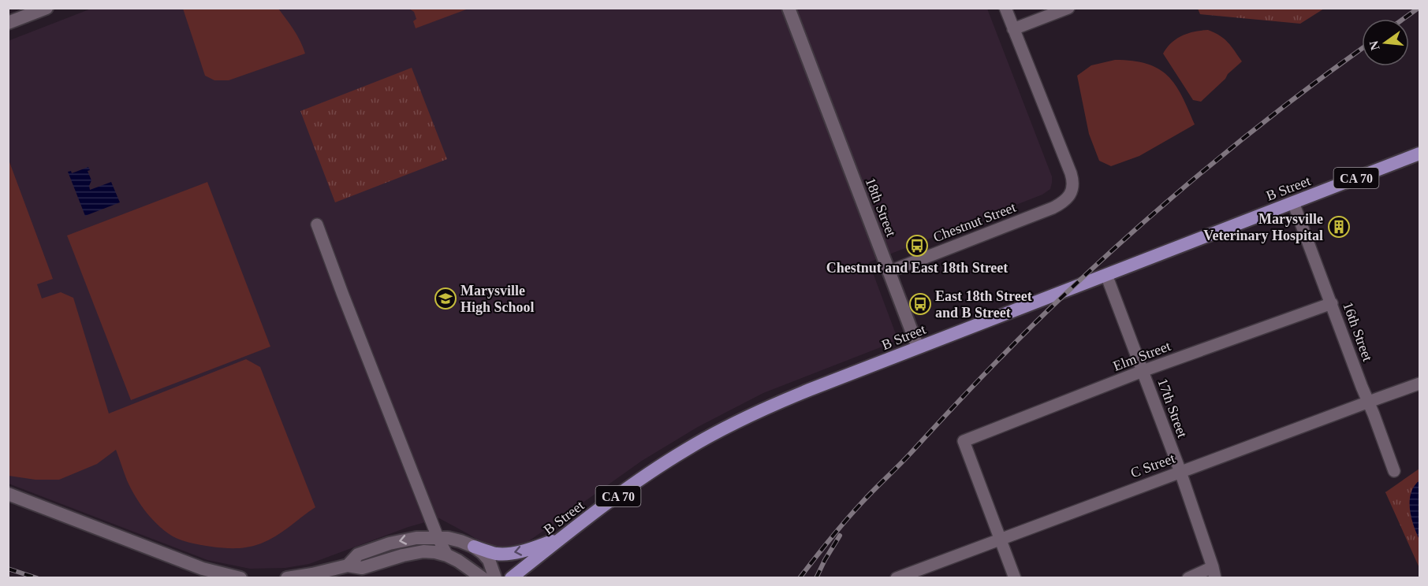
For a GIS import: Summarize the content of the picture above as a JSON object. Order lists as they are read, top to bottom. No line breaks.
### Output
{"streets":{"highway":["CA 70","B Street"],"street":["18th Street","Chestnut Street","16th Street","Elm Street","17th Street","C Street"]},"crossings":[["B Street","18th Street"],["B Street","16th Street"],["B Street","17th Street"],["18th Street","Chestnut Street"],["16th Street","Elm Street"],["16th Street","C Street"],["Elm Street","17th Street"],["Elm Street","C Street"],["17th Street","C Street"]],"places":{"building":["Marysville Veterinary Hospital"],"bus stop":["Chestnut and East 18th Street","East 18th Street and B Street"],"school or university":["Marysville High School"]},"north":"left"}
